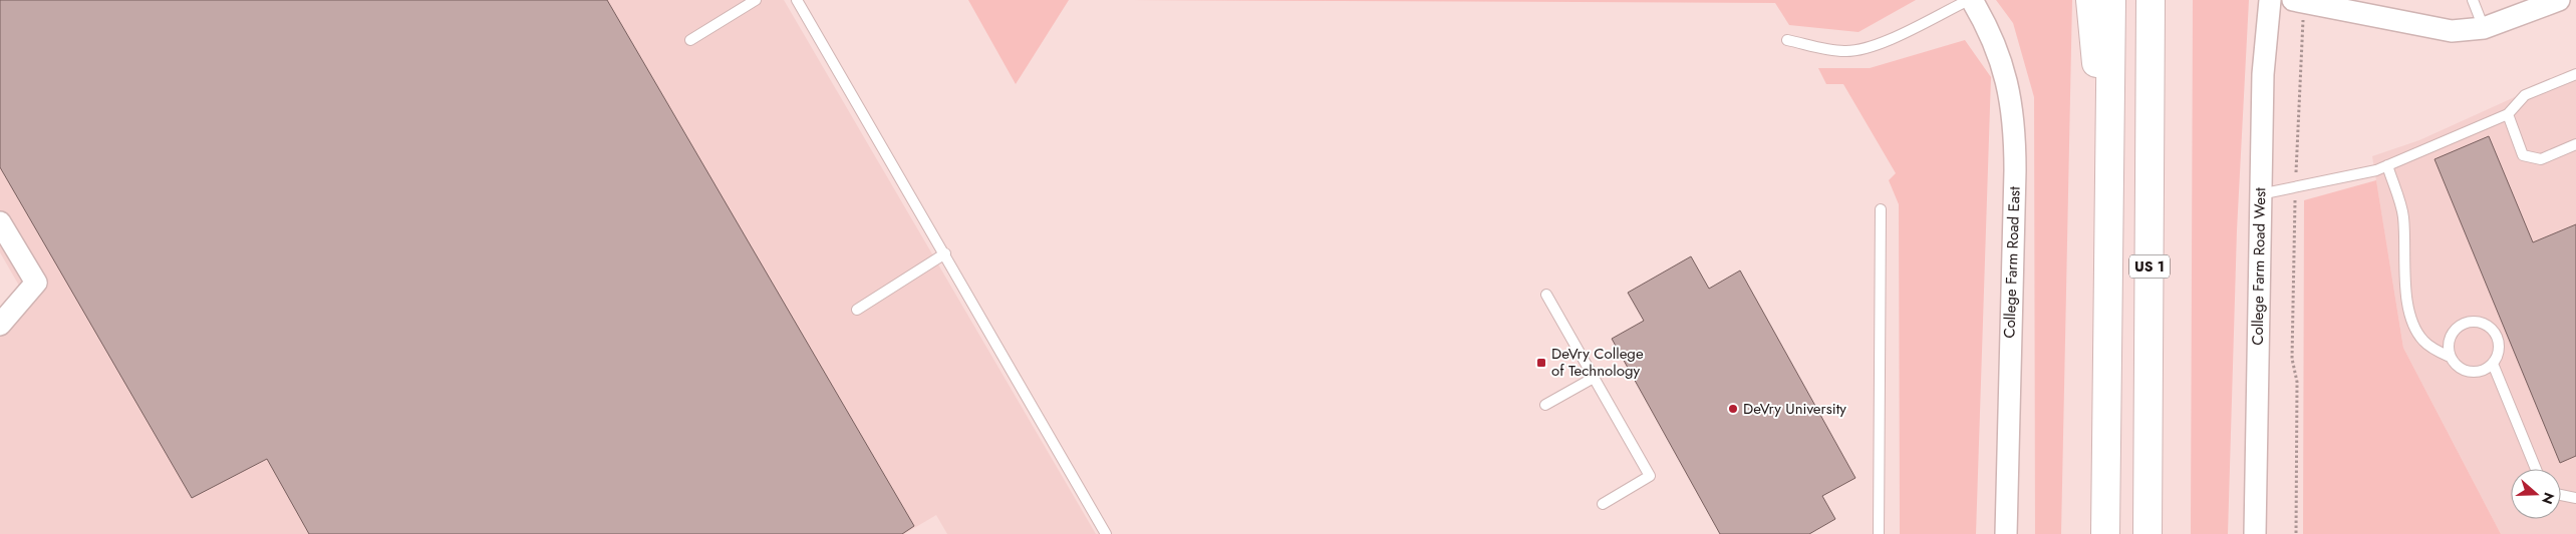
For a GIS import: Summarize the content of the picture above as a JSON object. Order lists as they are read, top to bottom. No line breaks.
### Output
{"streets":{"highway":["US 1"],"street":["College Farm Road East","College Farm Road West"]},"places":{"transit":["DeVry College of Technology"],"other":["DeVry University"]},"north":"right"}
